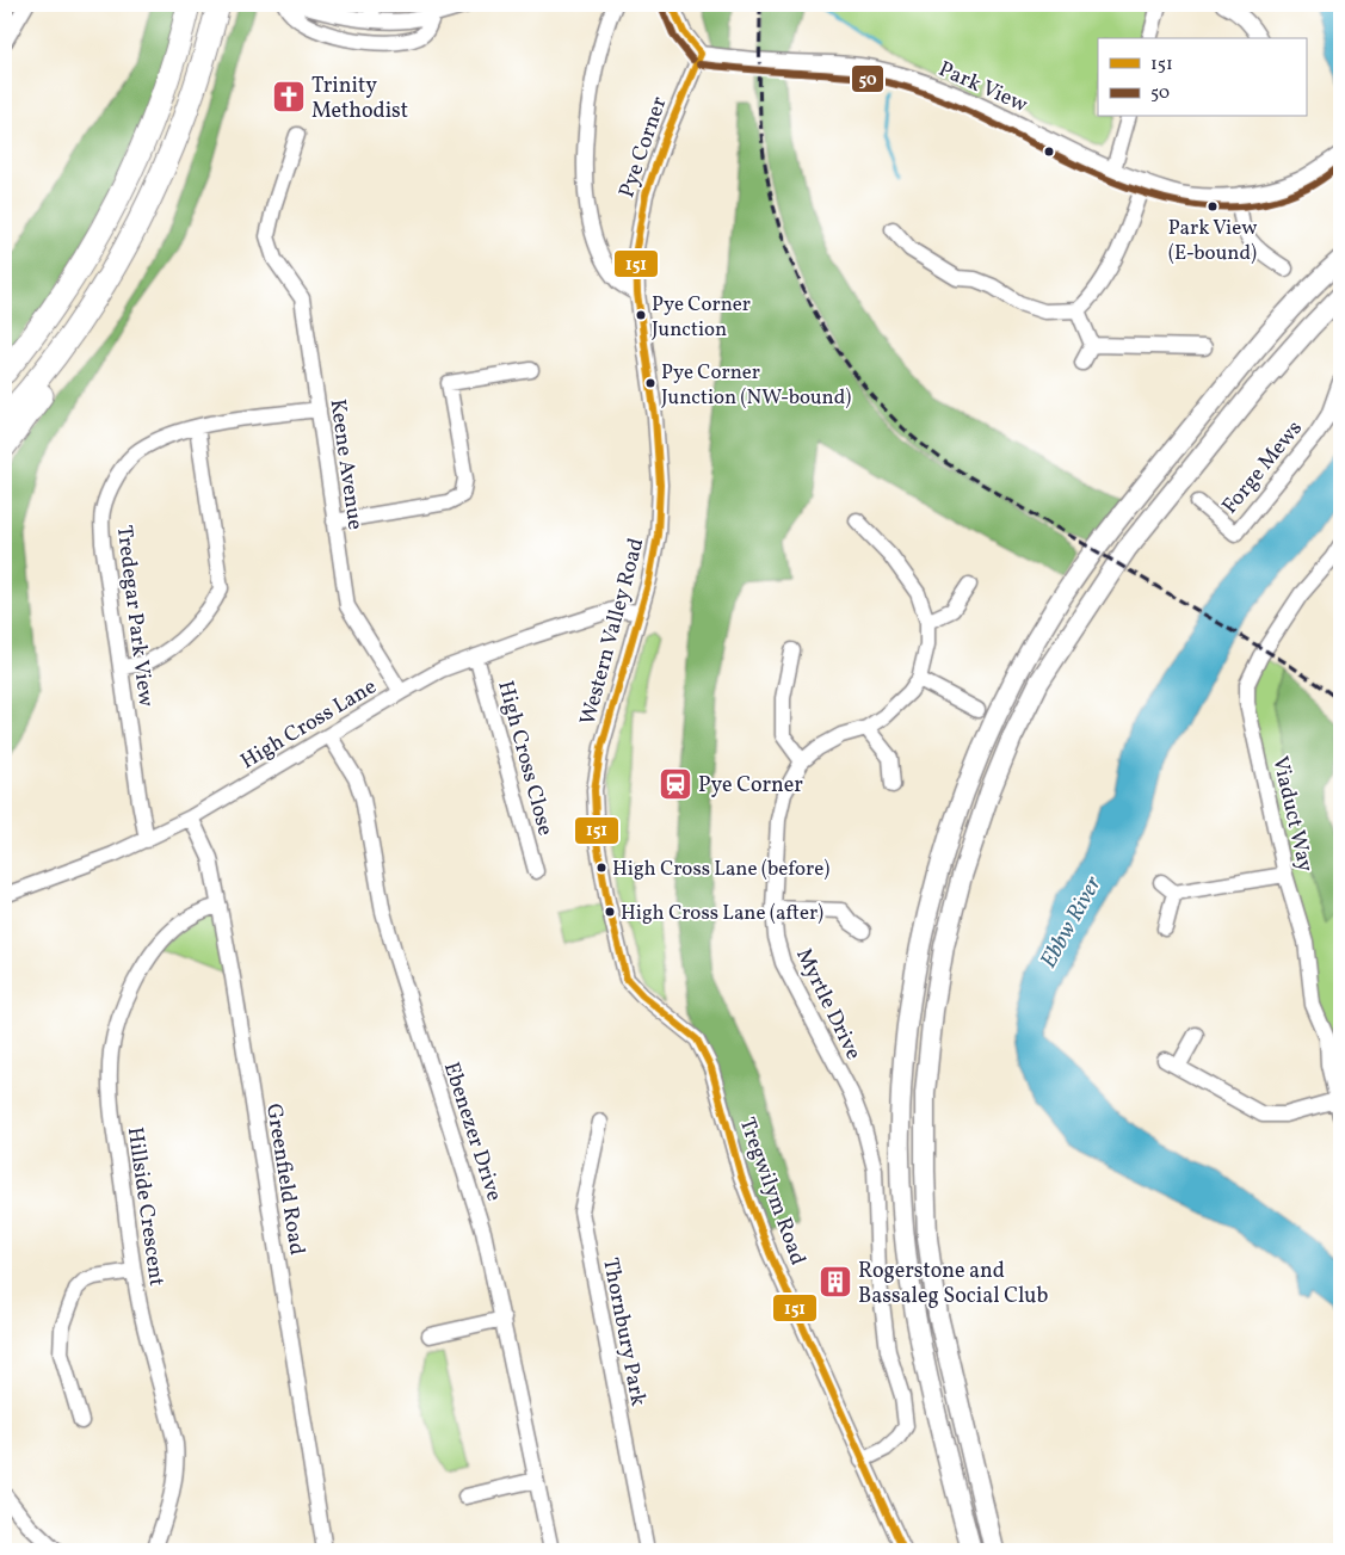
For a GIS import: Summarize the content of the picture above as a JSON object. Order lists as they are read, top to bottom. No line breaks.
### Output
{"streets":{"street":["Park View","Pye Corner","Keene Avenue","Forge Mews","Tredegar Park View","Western Valley Road","High Cross Lane","High Cross Close","Viaduct Way","Myrtle Drive","Ebenezer Drive","Greenfield Road","Tregwilym Road","Hillside Crescent","Thornbury Park"]},"crossings":[["Park View","Pye Corner"],["Pye Corner","Western Valley Road"],["Keene Avenue","Tredegar Park View"],["Keene Avenue","High Cross Lane"],["Tredegar Park View","High Cross Lane"],["Western Valley Road","High Cross Lane"],["Western Valley Road","Tregwilym Road"],["High Cross Lane","High Cross Close"],["High Cross Lane","Ebenezer Drive"],["High Cross Lane","Greenfield Road"],["Myrtle Drive","Tregwilym Road"],["Greenfield Road","Hillside Crescent"]],"water":["Ebbw River"],"places":{"church":["Trinity Methodist"],"other":["Park View (E-bound)","Pye Corner Junction","Pye Corner Junction (NW-bound)","High Cross Lane (before)","High Cross Lane (after)"],"station":["Pye Corner"],"building":["Rogerstone and Bassaleg Social Club"]},"lines":["transit line 151","transit line 50"],"legend":["151","50"]}
